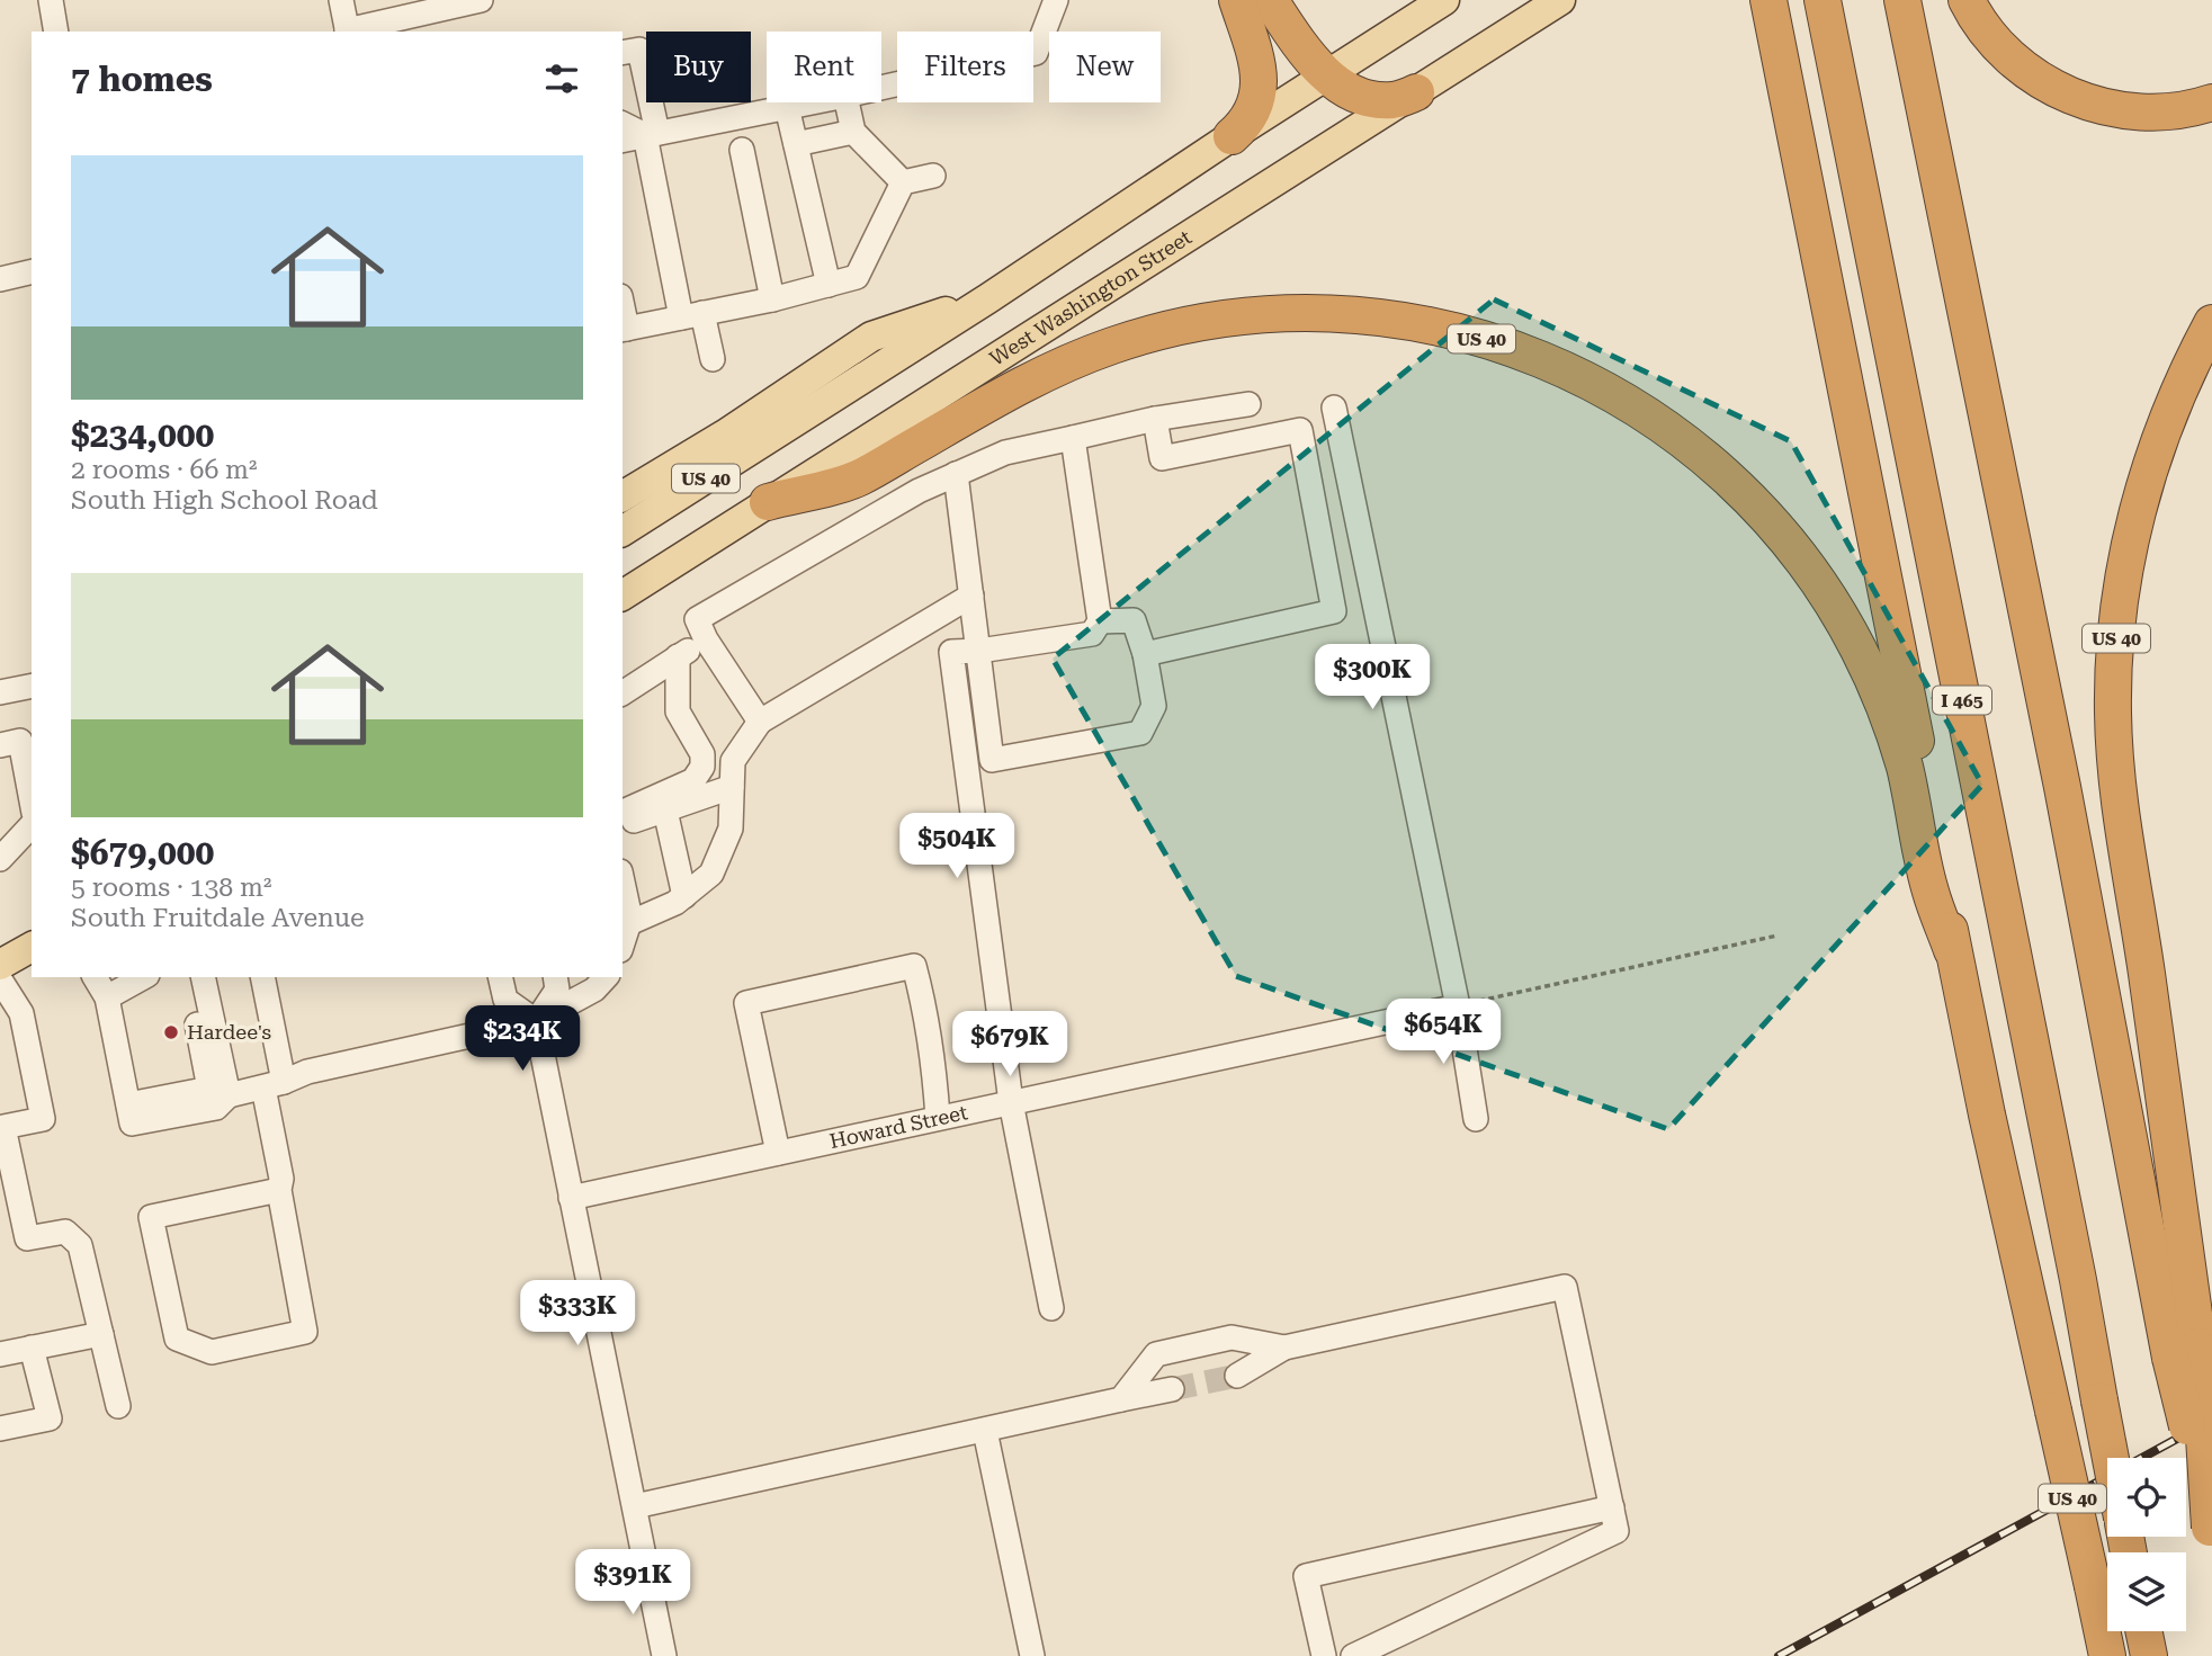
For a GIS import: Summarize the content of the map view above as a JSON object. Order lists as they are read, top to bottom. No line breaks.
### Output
{"streets":{"highway":["US 40","I 465"],"main road":["West Washington Street"],"street":["Howard Street"]},"crossings":[["West Washington Street","US 40"]],"places":["Hardee's"],"page":{"chip":["Buy","Rent","Filters","New"],"heading":"7 homes","list":[{"name":"$234,000","note":"2 rooms · 66 m² · South High School Road"},{"name":"$679,000","note":"5 rooms · 138 m² · South Fruitdale Avenue"}],"price":["$300K","$504K","$654K","$234K","$679K","$333K","$391K"]}}
